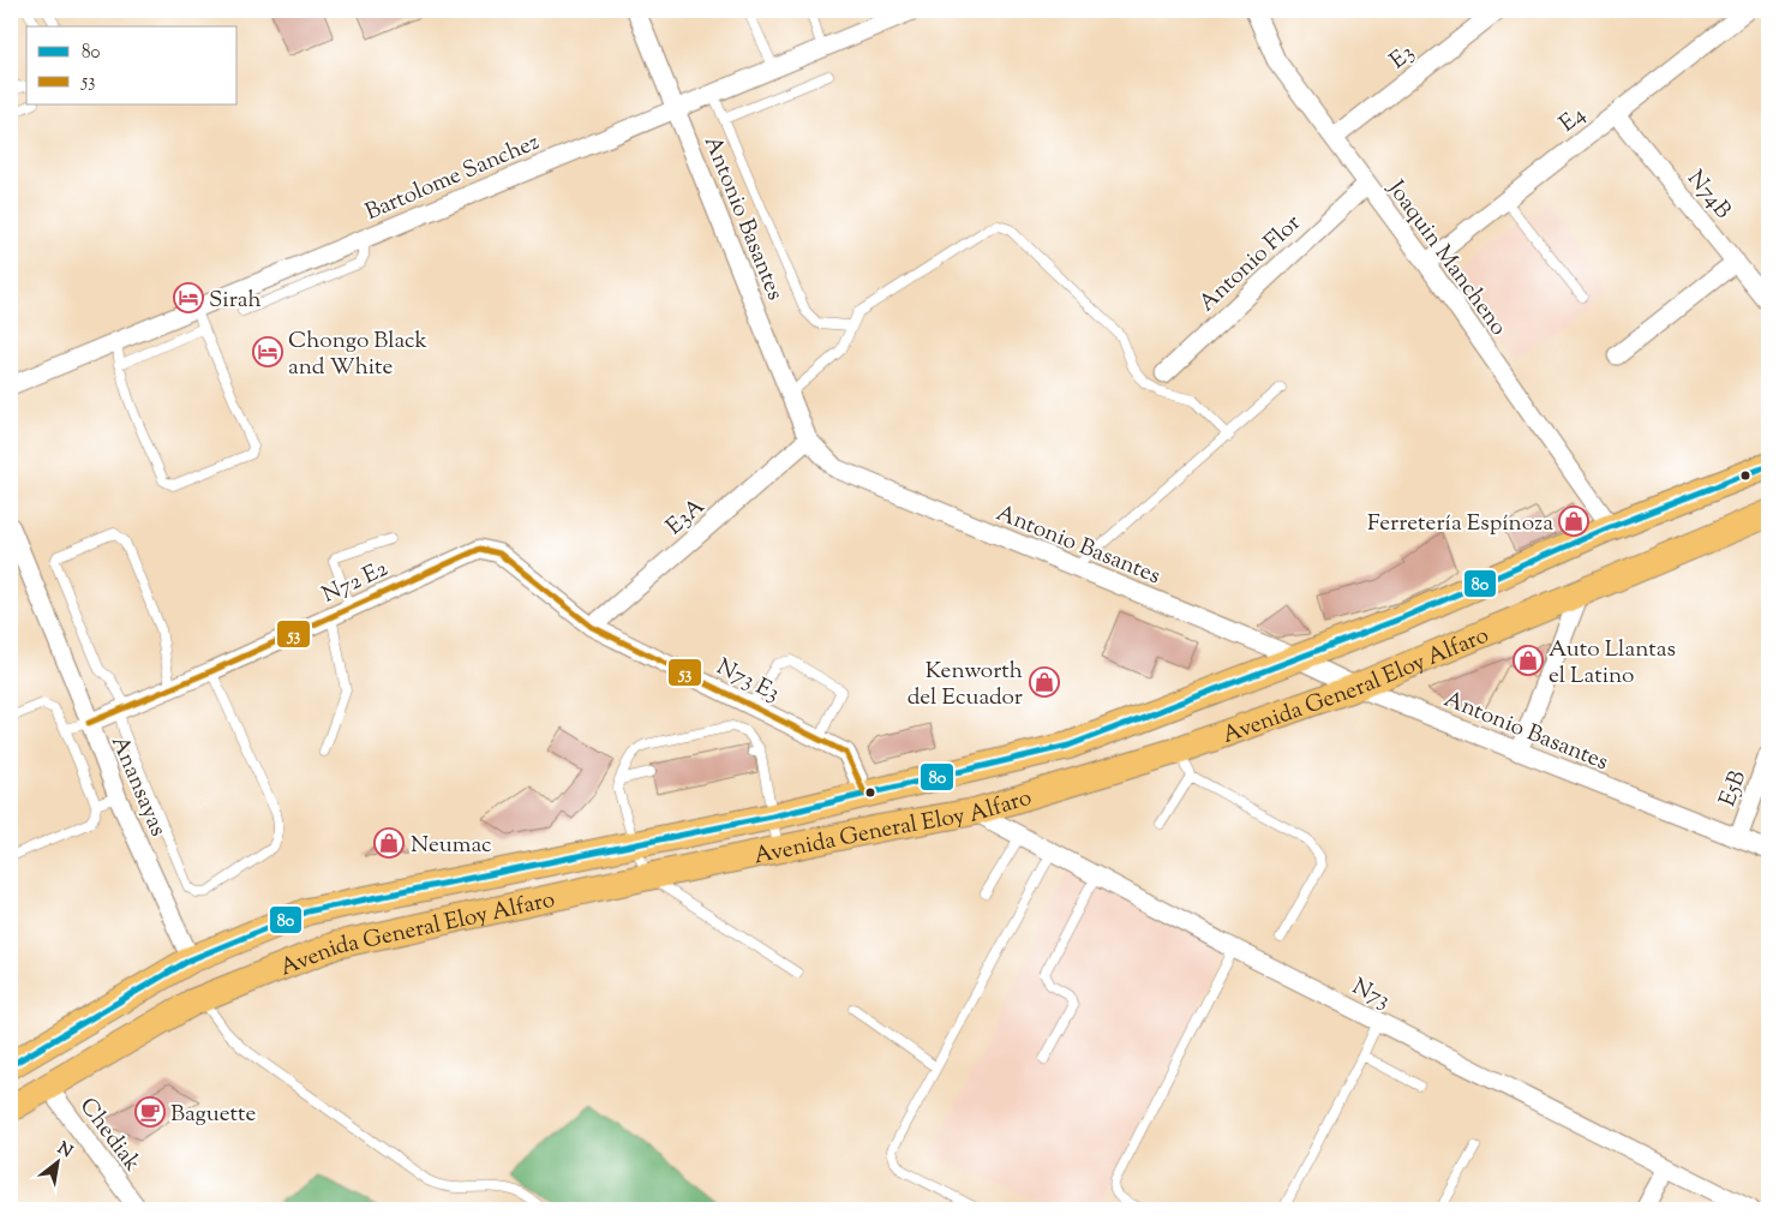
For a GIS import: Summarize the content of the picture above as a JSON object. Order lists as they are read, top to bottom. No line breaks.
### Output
{"streets":{"main road":["Avenida General Eloy Alfaro"],"street":["E3","E4","Bartolome Sanchez","N74B","Antonio Basantes","Joaquin Mancheno","Antonio Flor","E3A","N72 E2","N73 E3","Anansayas","E5B","N73","Chediak"]},"crossings":[["E3","Joaquin Mancheno"],["E4","N74B"],["E4","Joaquin Mancheno"],["Bartolome Sanchez","Antonio Basantes"],["Antonio Basantes","E3A"],["Antonio Basantes","Avenida General Eloy Alfaro"],["Antonio Basantes","E5B"],["Joaquin Mancheno","Antonio Flor"],["Joaquin Mancheno","Avenida General Eloy Alfaro"],["E3A","N72 E2"],["E3A","N73 E3"],["N72 E2","N73 E3"],["N72 E2","Anansayas"],["N73 E3","Avenida General Eloy Alfaro"],["Avenida General Eloy Alfaro","Anansayas"],["Avenida General Eloy Alfaro","N73"],["Avenida General Eloy Alfaro","Chediak"]],"places":{"hotel":["Sirah","Chongo Black and White"],"shop":["Ferretería Espínoza","Auto Llantas el Latino","Kenworth del Ecuador","Neumac"],"cafe":["Baguette"]},"lines":["transit line 80","transit line 53"],"legend":["80","53"],"north":"top right"}
